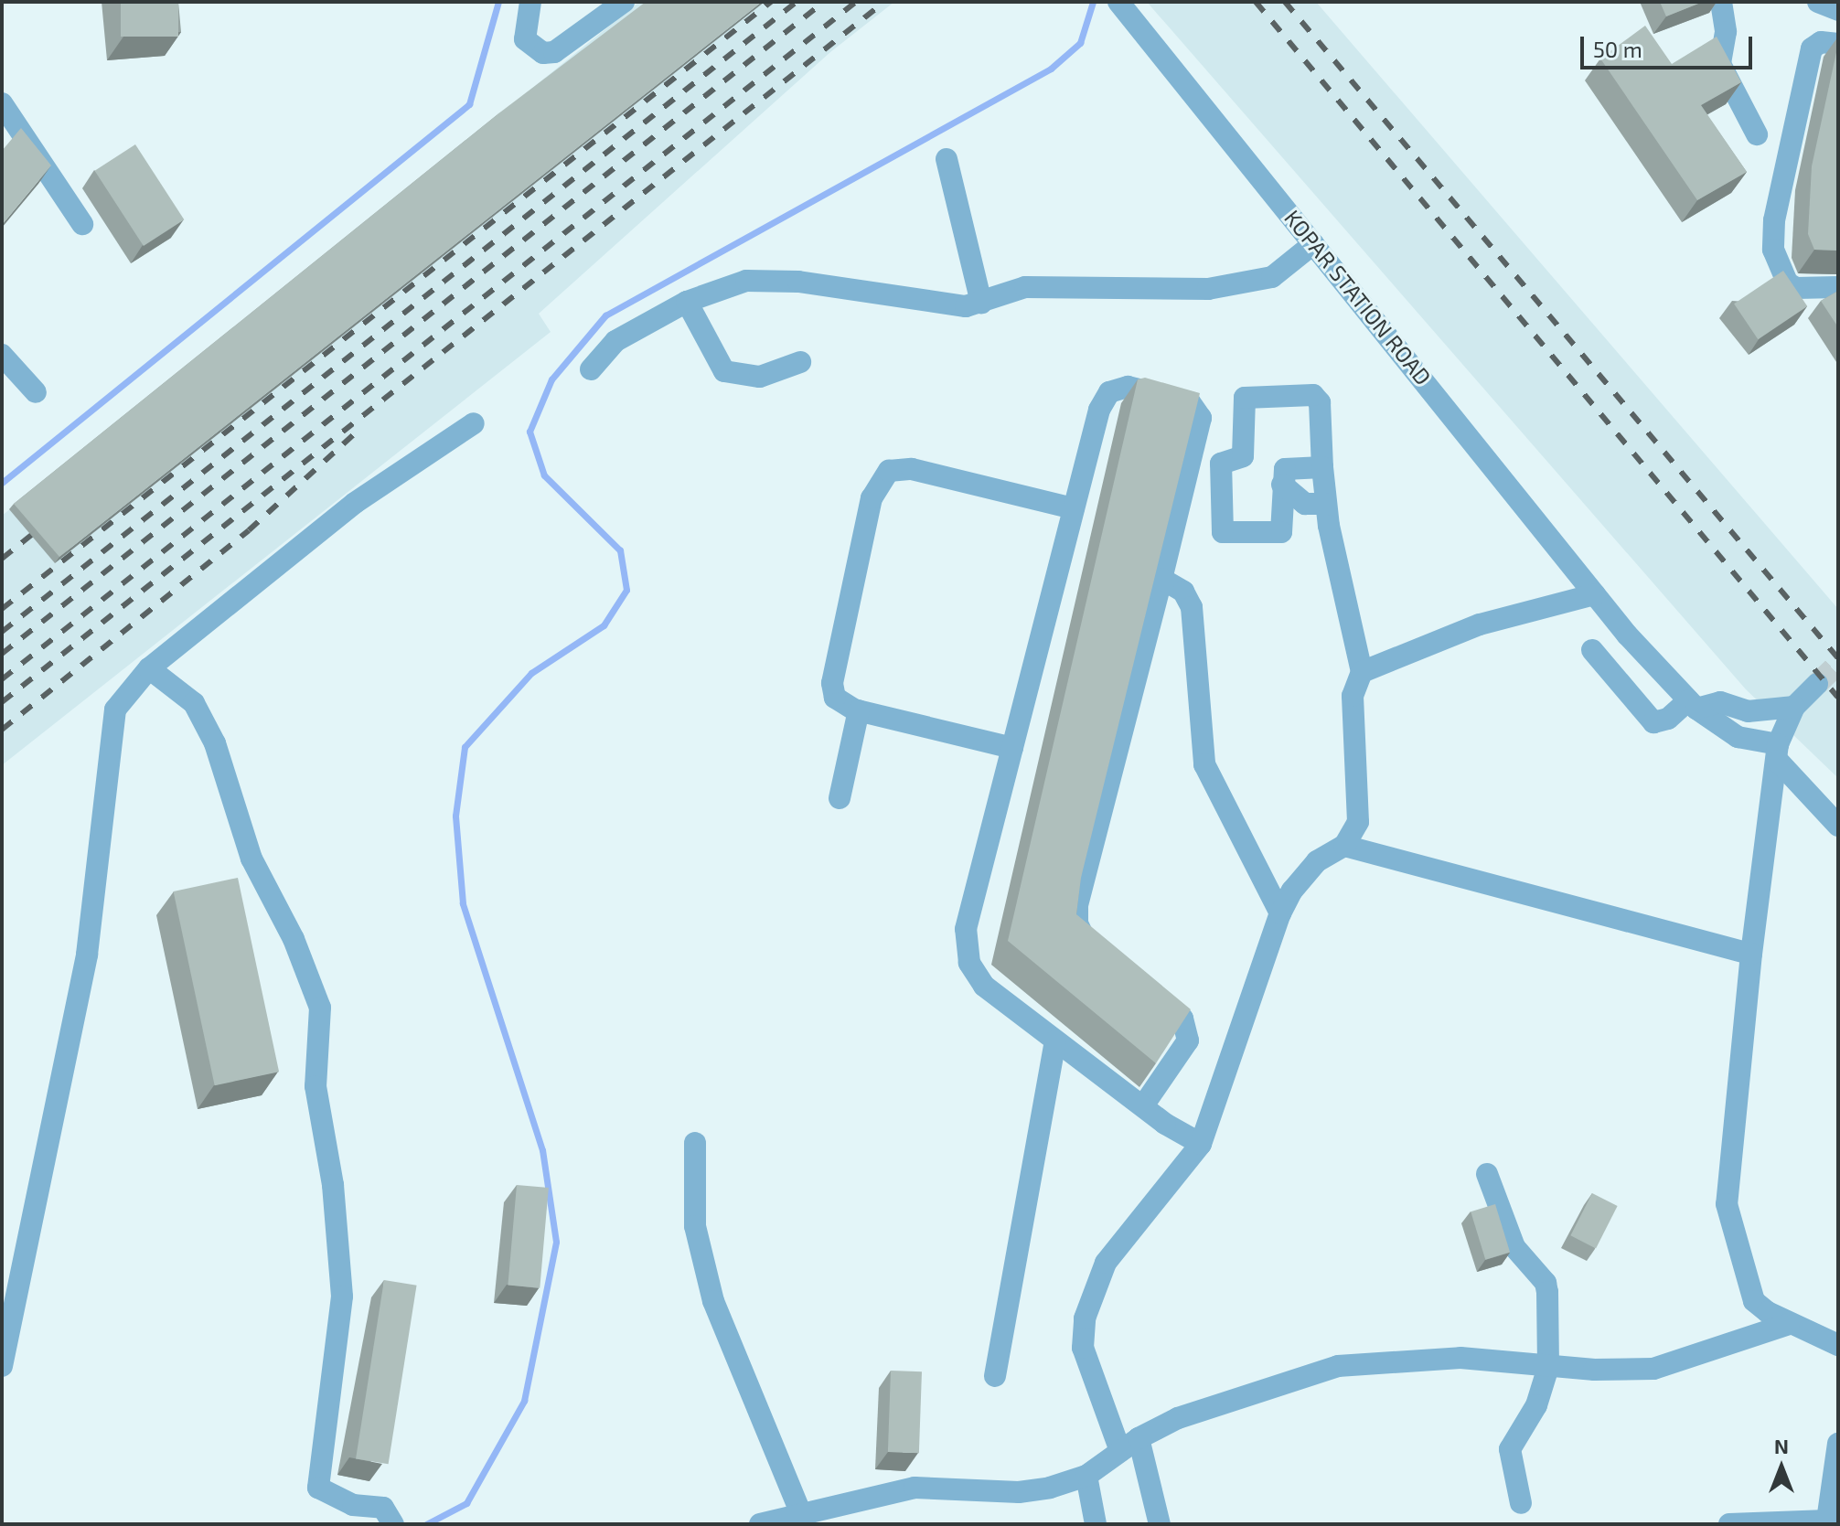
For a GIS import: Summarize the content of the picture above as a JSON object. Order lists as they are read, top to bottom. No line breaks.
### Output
{"streets":{"street":["KOPAR STATION ROAD"]},"scale_bar":"50 m","north":"top"}
